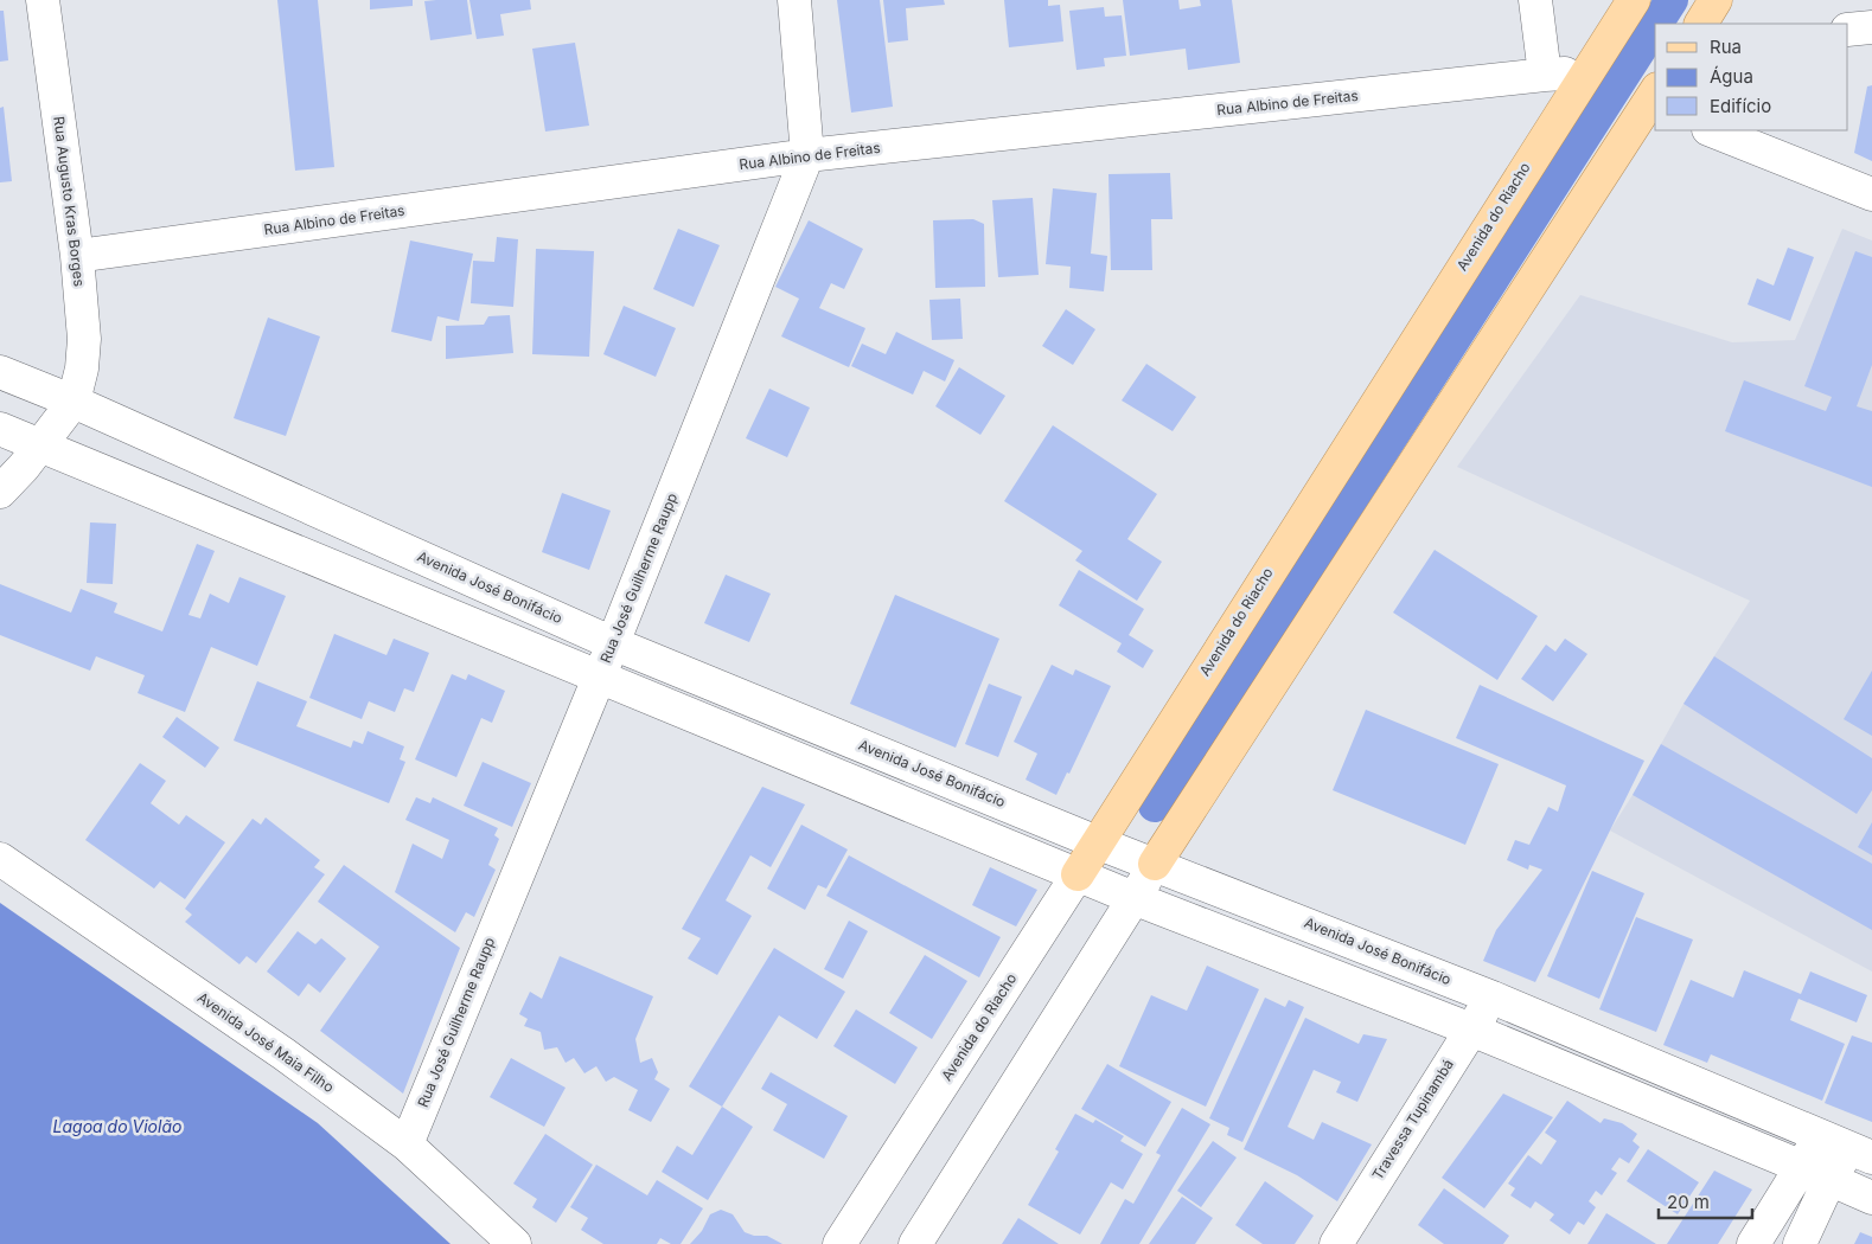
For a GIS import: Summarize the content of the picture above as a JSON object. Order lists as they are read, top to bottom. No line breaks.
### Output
{"streets":{"main road":["Avenida do Riacho"],"street":["Rua Albino de Freitas","Rua Augusto Kras Borges","Rua José Guilherme Raupp","Avenida José Bonifácio","Avenida José Maia Filho","Travessa Tupinambá"]},"crossings":[["Rua Albino de Freitas","Rua Augusto Kras Borges"],["Rua Albino de Freitas","Avenida do Riacho"],["Rua Albino de Freitas","Rua José Guilherme Raupp"],["Rua Augusto Kras Borges","Avenida José Bonifácio"],["Avenida do Riacho","Avenida José Bonifácio"],["Rua José Guilherme Raupp","Avenida José Bonifácio"],["Rua José Guilherme Raupp","Avenida José Maia Filho"],["Avenida José Bonifácio","Travessa Tupinambá"]],"water":["Lagoa do Violão"],"legend":["Rua","Água","Edifício"],"scale_bar":"20 m"}
